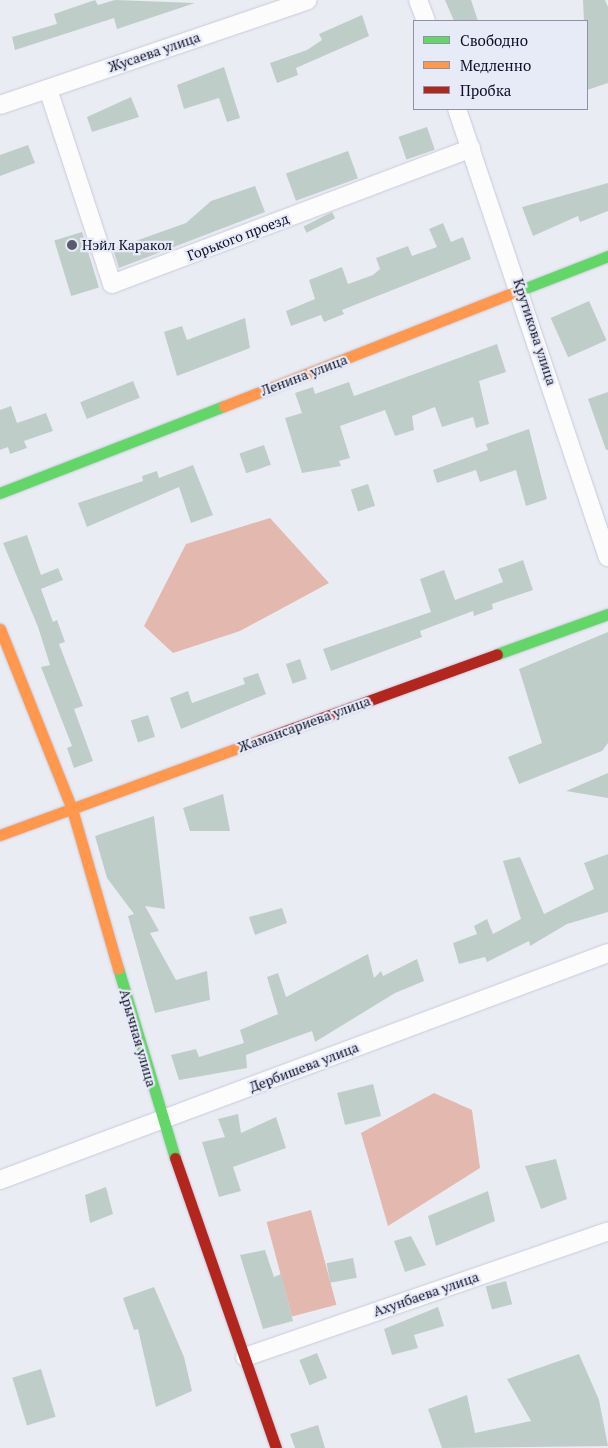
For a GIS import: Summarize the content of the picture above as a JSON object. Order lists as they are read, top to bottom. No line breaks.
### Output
{"streets":{"street":["Жусаева улица","Горького проезд","Крутикова улица","Ленина улица","Жамансариева улица","Арычная улица","Дербишева улица","Ахунбаева улица"]},"crossings":[["Жусаева улица","Горького проезд"],["Горького проезд","Крутикова улица"],["Крутикова улица","Ленина улица"],["Жамансариева улица","Арычная улица"],["Арычная улица","Дербишева улица"],["Арычная улица","Ахунбаева улица"]],"places":["Нэйл Каракол"],"legend":["Свободно","Медленно","Пробка"]}
